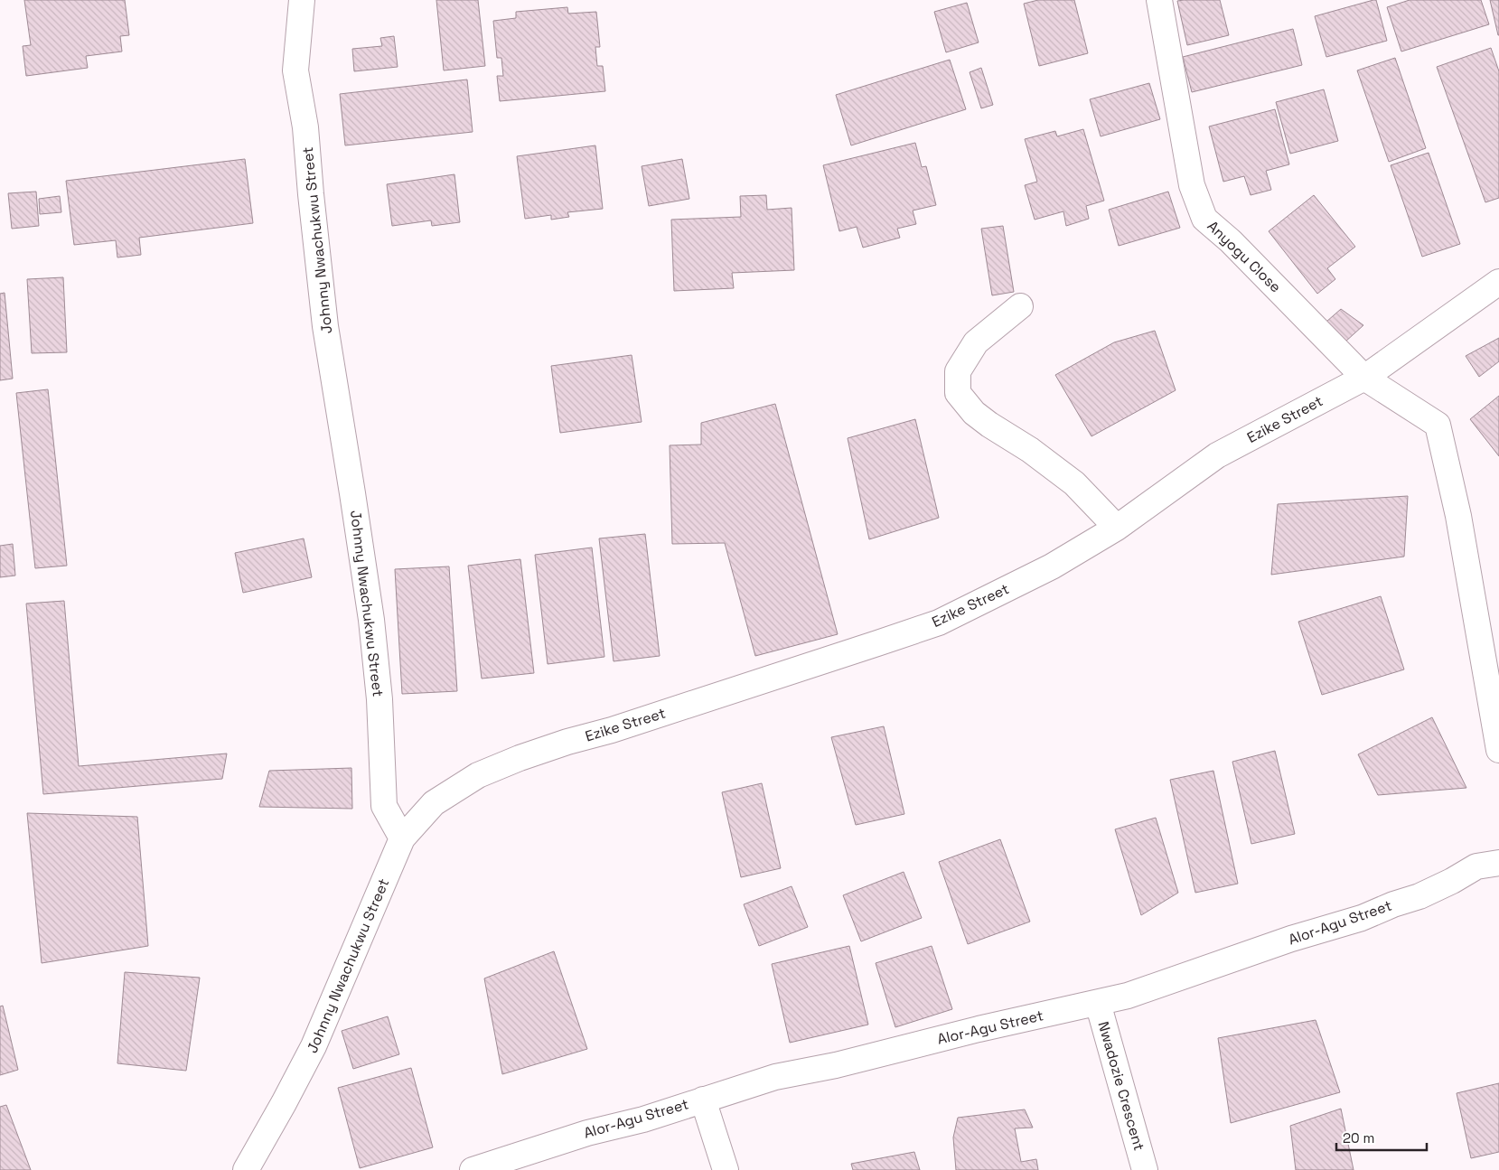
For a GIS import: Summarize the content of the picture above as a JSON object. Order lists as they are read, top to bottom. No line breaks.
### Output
{"streets":{"street":["Johnny Nwachukwu Street","Anyogu Close","Ezike Street","Alor-Agu Street","Nwadozie Crescent"]},"crossings":[["Johnny Nwachukwu Street","Ezike Street"],["Anyogu Close","Ezike Street"],["Alor-Agu Street","Nwadozie Crescent"]],"scale_bar":"20 m"}
